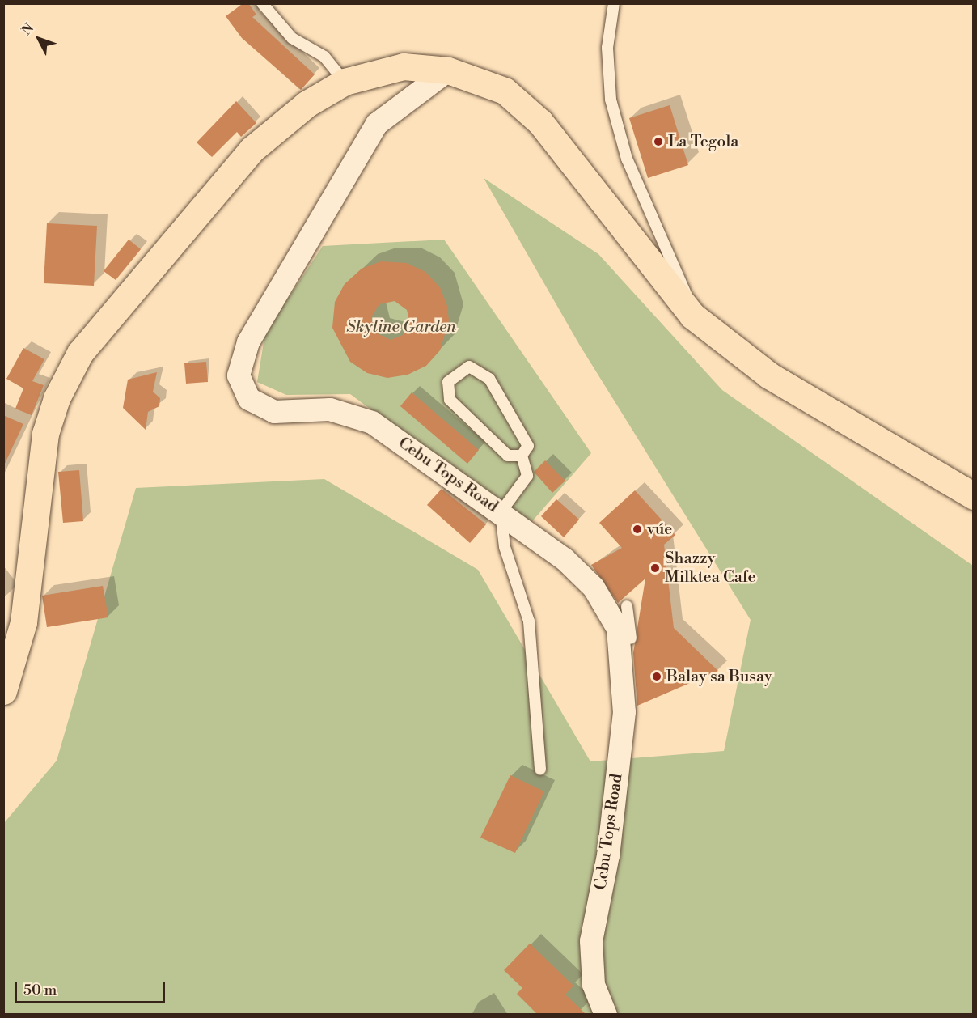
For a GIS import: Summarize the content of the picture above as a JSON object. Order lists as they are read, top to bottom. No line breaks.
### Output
{"streets":{"street":["Cebu Tops Road"]},"parks":["Skyline Garden"],"places":["La Tegola","vúe","Shazzy Milktea Cafe","Balay sa Busay"],"scale_bar":"50 m","north":"top left"}
